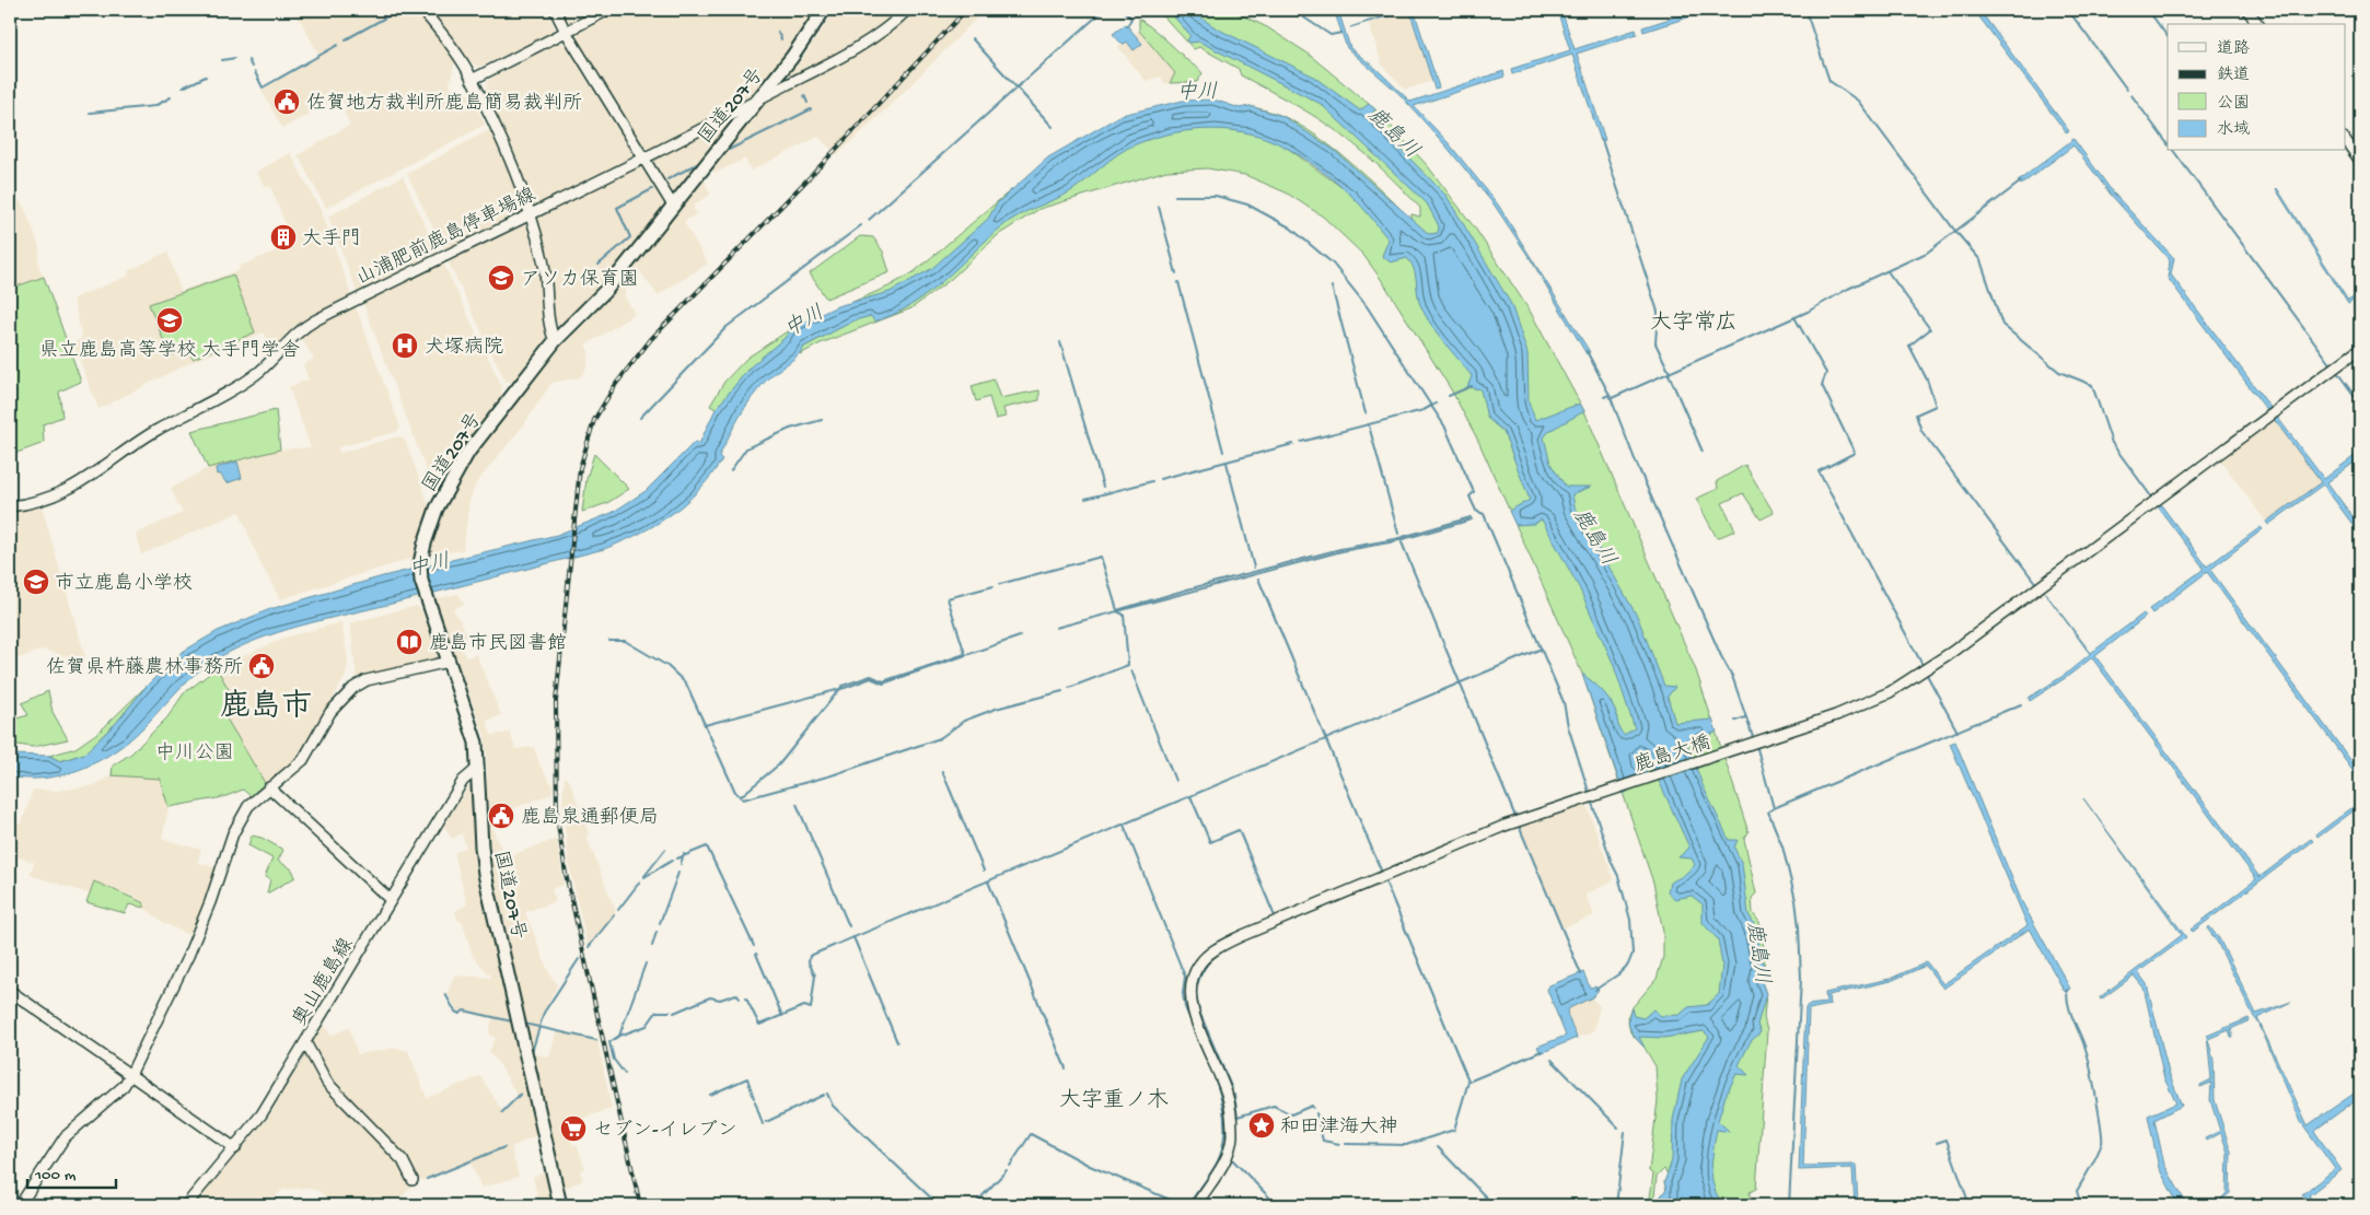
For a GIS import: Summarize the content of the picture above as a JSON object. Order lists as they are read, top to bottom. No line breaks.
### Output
{"streets":{"highway":["国道207号"],"street":["山浦肥前鹿島停車場線","鹿島大橋","奥山鹿島線"]},"crossings":[["国道207号","山浦肥前鹿島停車場線"],["国道207号","奥山鹿島線"]],"districts":["大字常広","鹿島市","大字重ノ木"],"water":["中川","鹿島川"],"parks":["中川公園"],"places":{"public building":["佐賀地方裁判所鹿島簡易裁判所","佐賀県杵藤農林事務所","鹿島泉通郵便局"],"building":["大手門"],"school or university":["アソカ保育園","県立鹿島高等学校 大手門学舎","市立鹿島小学校"],"hospital":["犬塚病院"],"library":["鹿島市民図書館"],"place":["和田津海大神"],"supermarket":["セブン-イレブン"]},"legend":["道路","鉄道","公園","水域"],"scale_bar":"100 m"}
